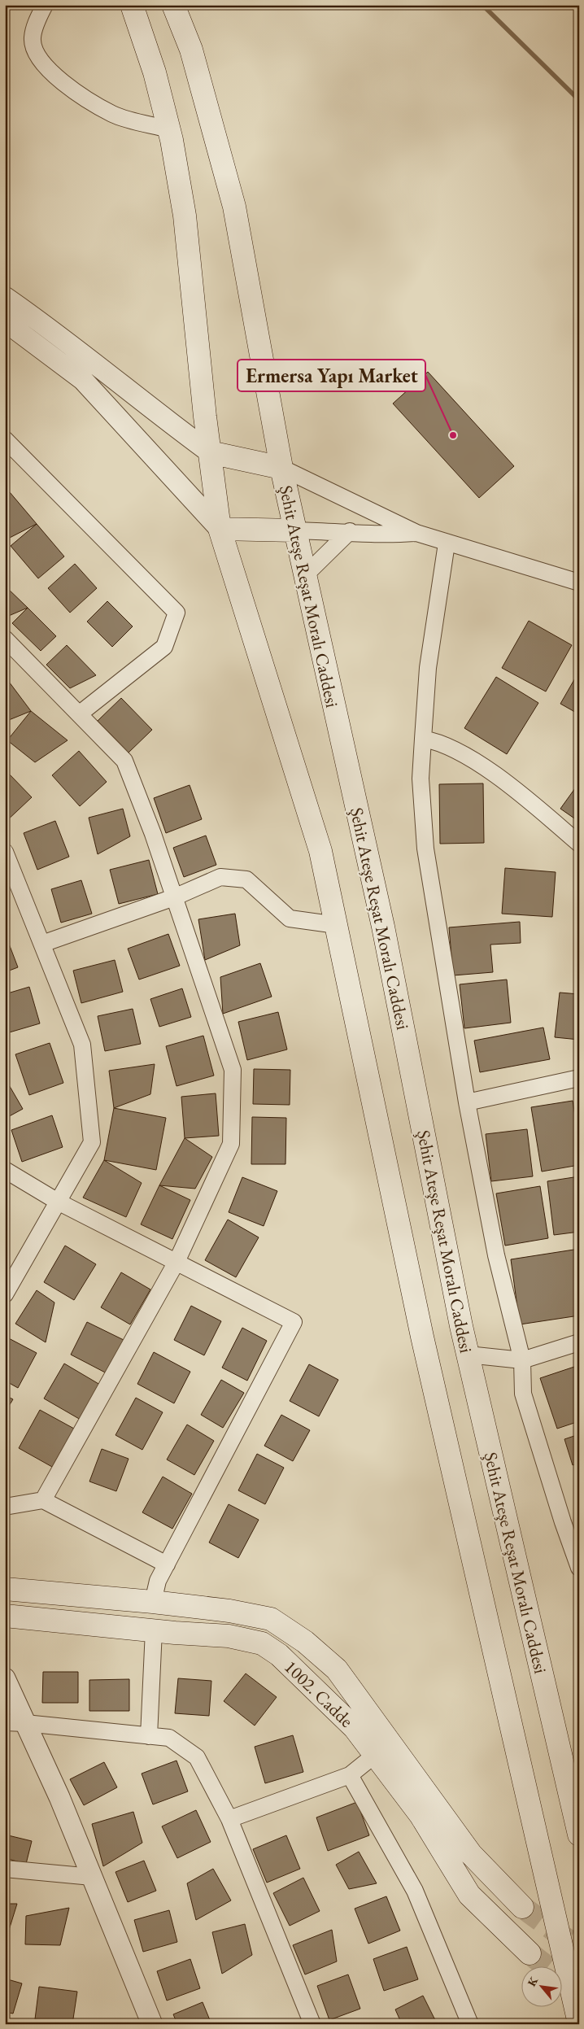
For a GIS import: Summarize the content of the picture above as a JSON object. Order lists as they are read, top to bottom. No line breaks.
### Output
{"streets":{"main road":["Şehit Ateşe Reşat Moralı Caddesi","1002. Cadde"]},"places":["Ermersa Yapı Market"],"north":"top left"}
